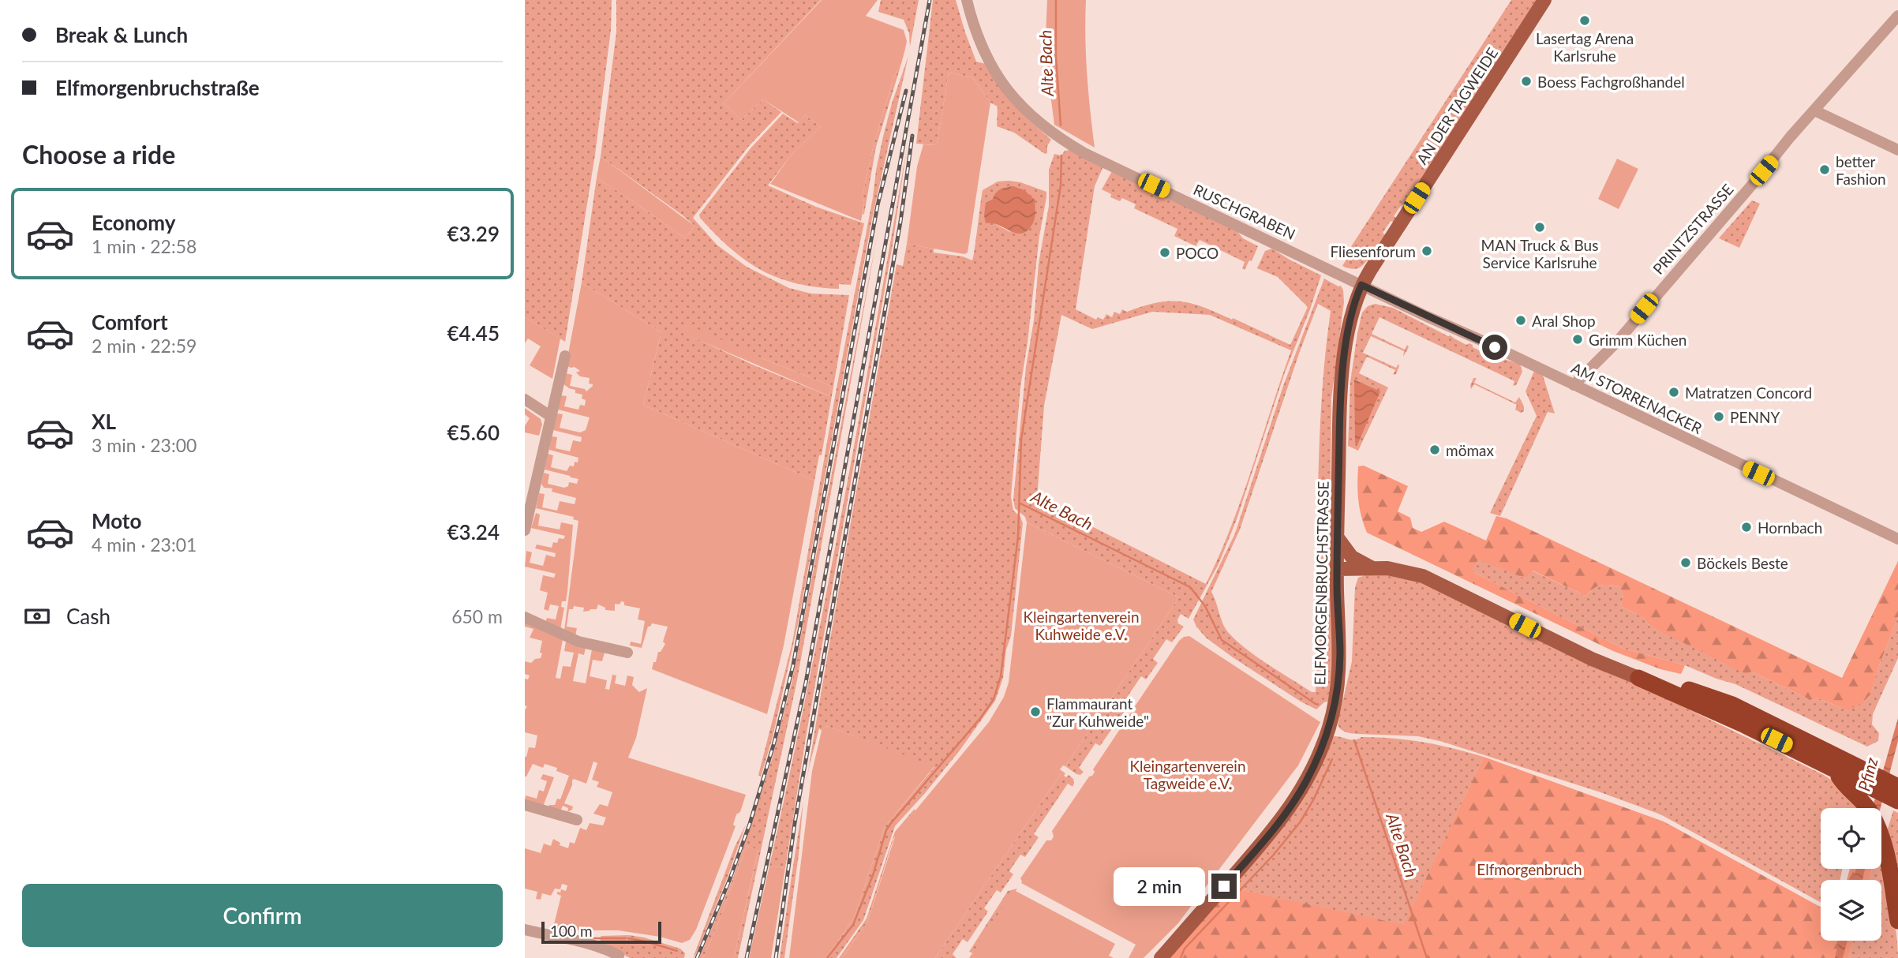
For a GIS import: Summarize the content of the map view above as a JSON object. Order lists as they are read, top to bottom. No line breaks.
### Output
{"streets":{"main road":["AN DER TAGWEIDE","ELFMORGENBRUCHSTRASSE"],"street":["RUSCHGRABEN","PRINTZSTRASSE","AM STORRENACKER"]},"crossings":[["AN DER TAGWEIDE","RUSCHGRABEN"],["AN DER TAGWEIDE","AM STORRENACKER"],["AN DER TAGWEIDE","ELFMORGENBRUCHSTRASSE"],["RUSCHGRABEN","AM STORRENACKER"],["RUSCHGRABEN","ELFMORGENBRUCHSTRASSE"],["PRINTZSTRASSE","AM STORRENACKER"],["AM STORRENACKER","ELFMORGENBRUCHSTRASSE"]],"water":["Alte Bach","Pfinz"],"parks":["Kleingartenverein Kuhweide e.V.","Kleingartenverein Tagweide e.V.","Elfmorgenbruch"],"places":["Lasertag Arena Karlsruhe","Boess Fachgroßhandel","better Fashion","MAN Truck & Bus Service Karlsruhe","Fliesenforum","POCO","Aral Shop","Grimm Küchen","Matratzen Concord","PENNY","mömax","Hornbach","Böckels Beste","Flammaurant \"Zur Kuhweide\""],"scale_bar":"100 m","page":{"banner":["Break & Lunch","Elfmorgenbruchstraße"],"heading":"Choose a ride","list":[{"name":"Economy","note":"1 min · 22:58","value":"€3.29"},{"name":"Comfort","note":"2 min · 22:59","value":"€4.45"},{"name":"XL","note":"3 min · 23:00","value":"€5.60"},{"name":"Moto","note":"4 min · 23:01","value":"€3.24"}],"pay":["Cash","650 m"],"bubble":"2 min","buttons":"Confirm","scale":"100 m"}}
